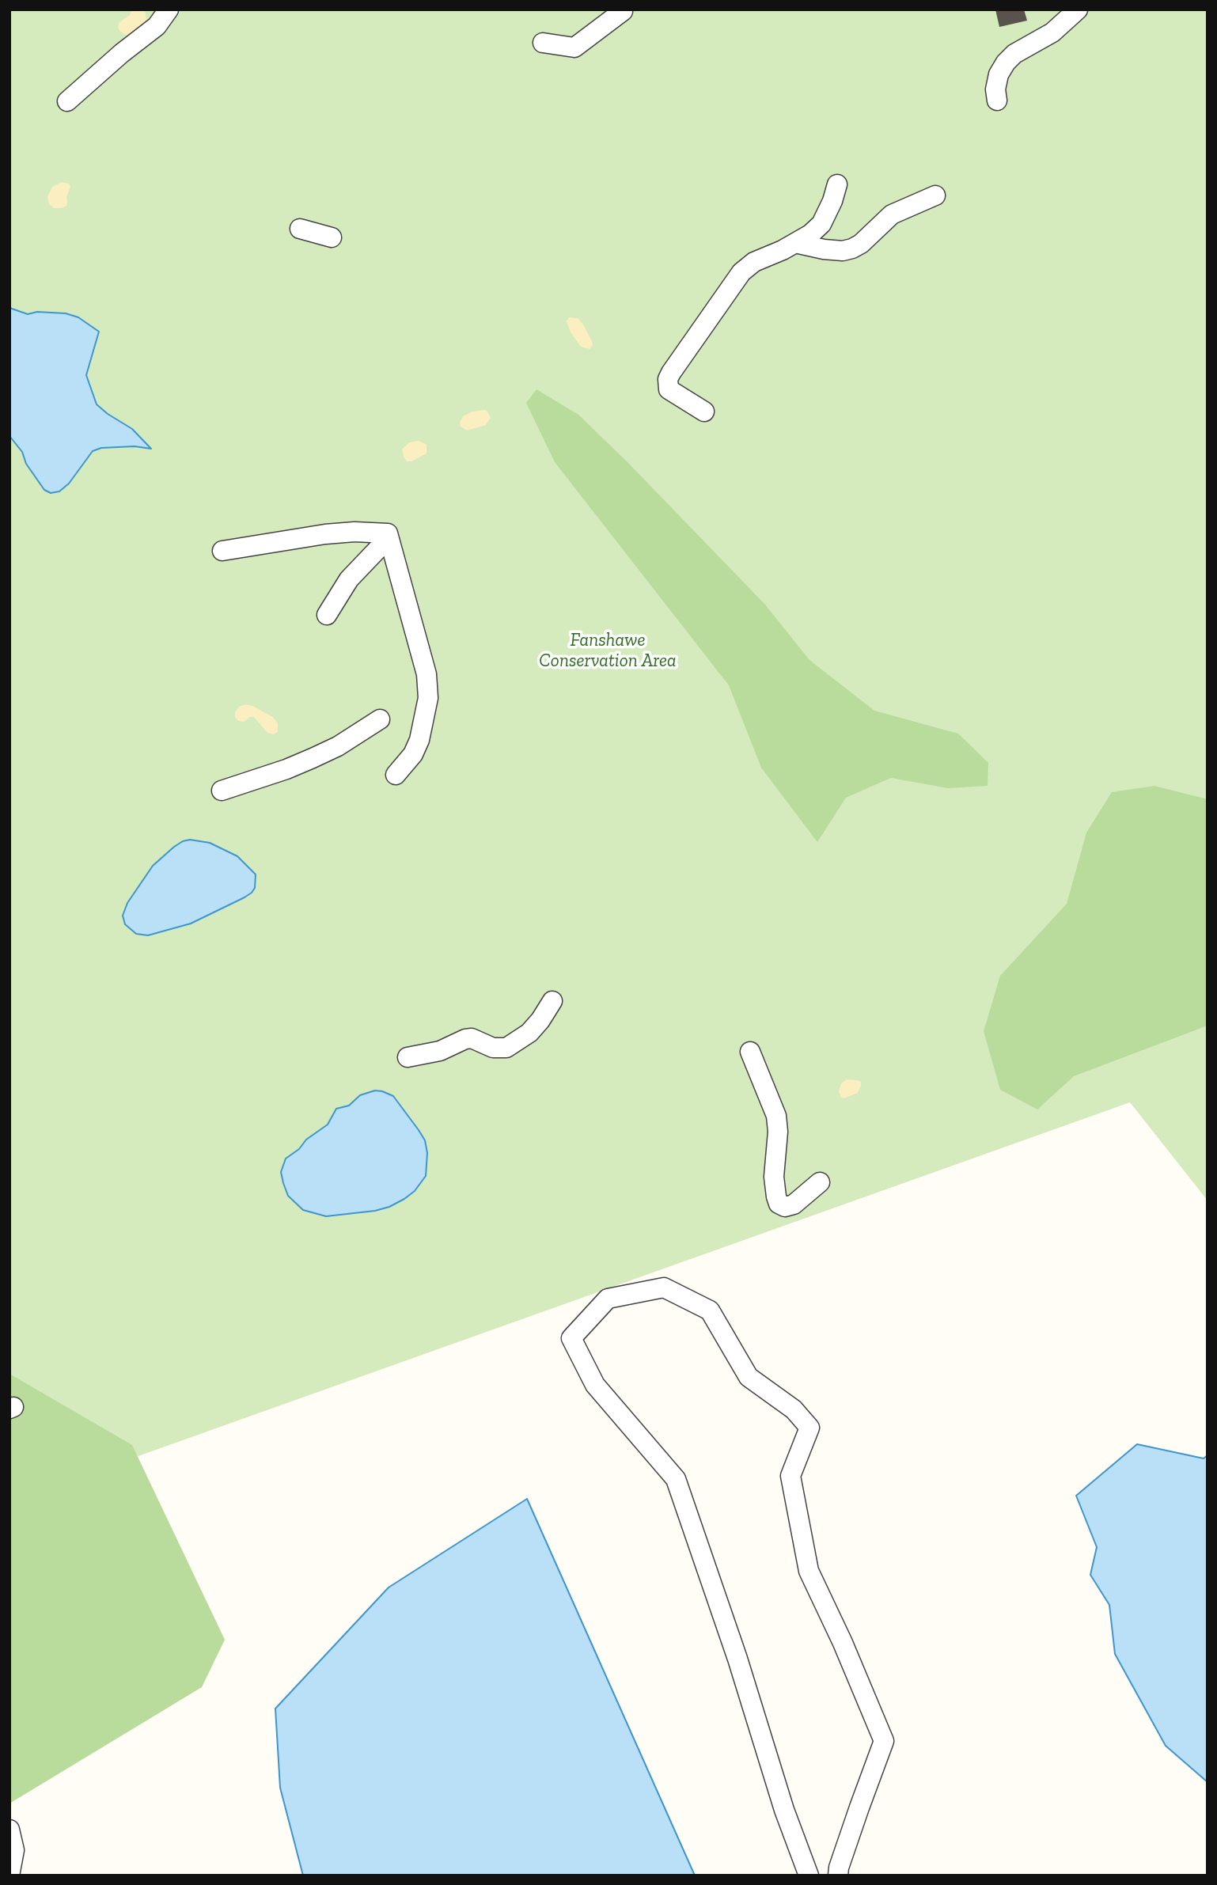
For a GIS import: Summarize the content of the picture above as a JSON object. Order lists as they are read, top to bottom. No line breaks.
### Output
{"parks":["Fanshawe Conservation Area"]}
